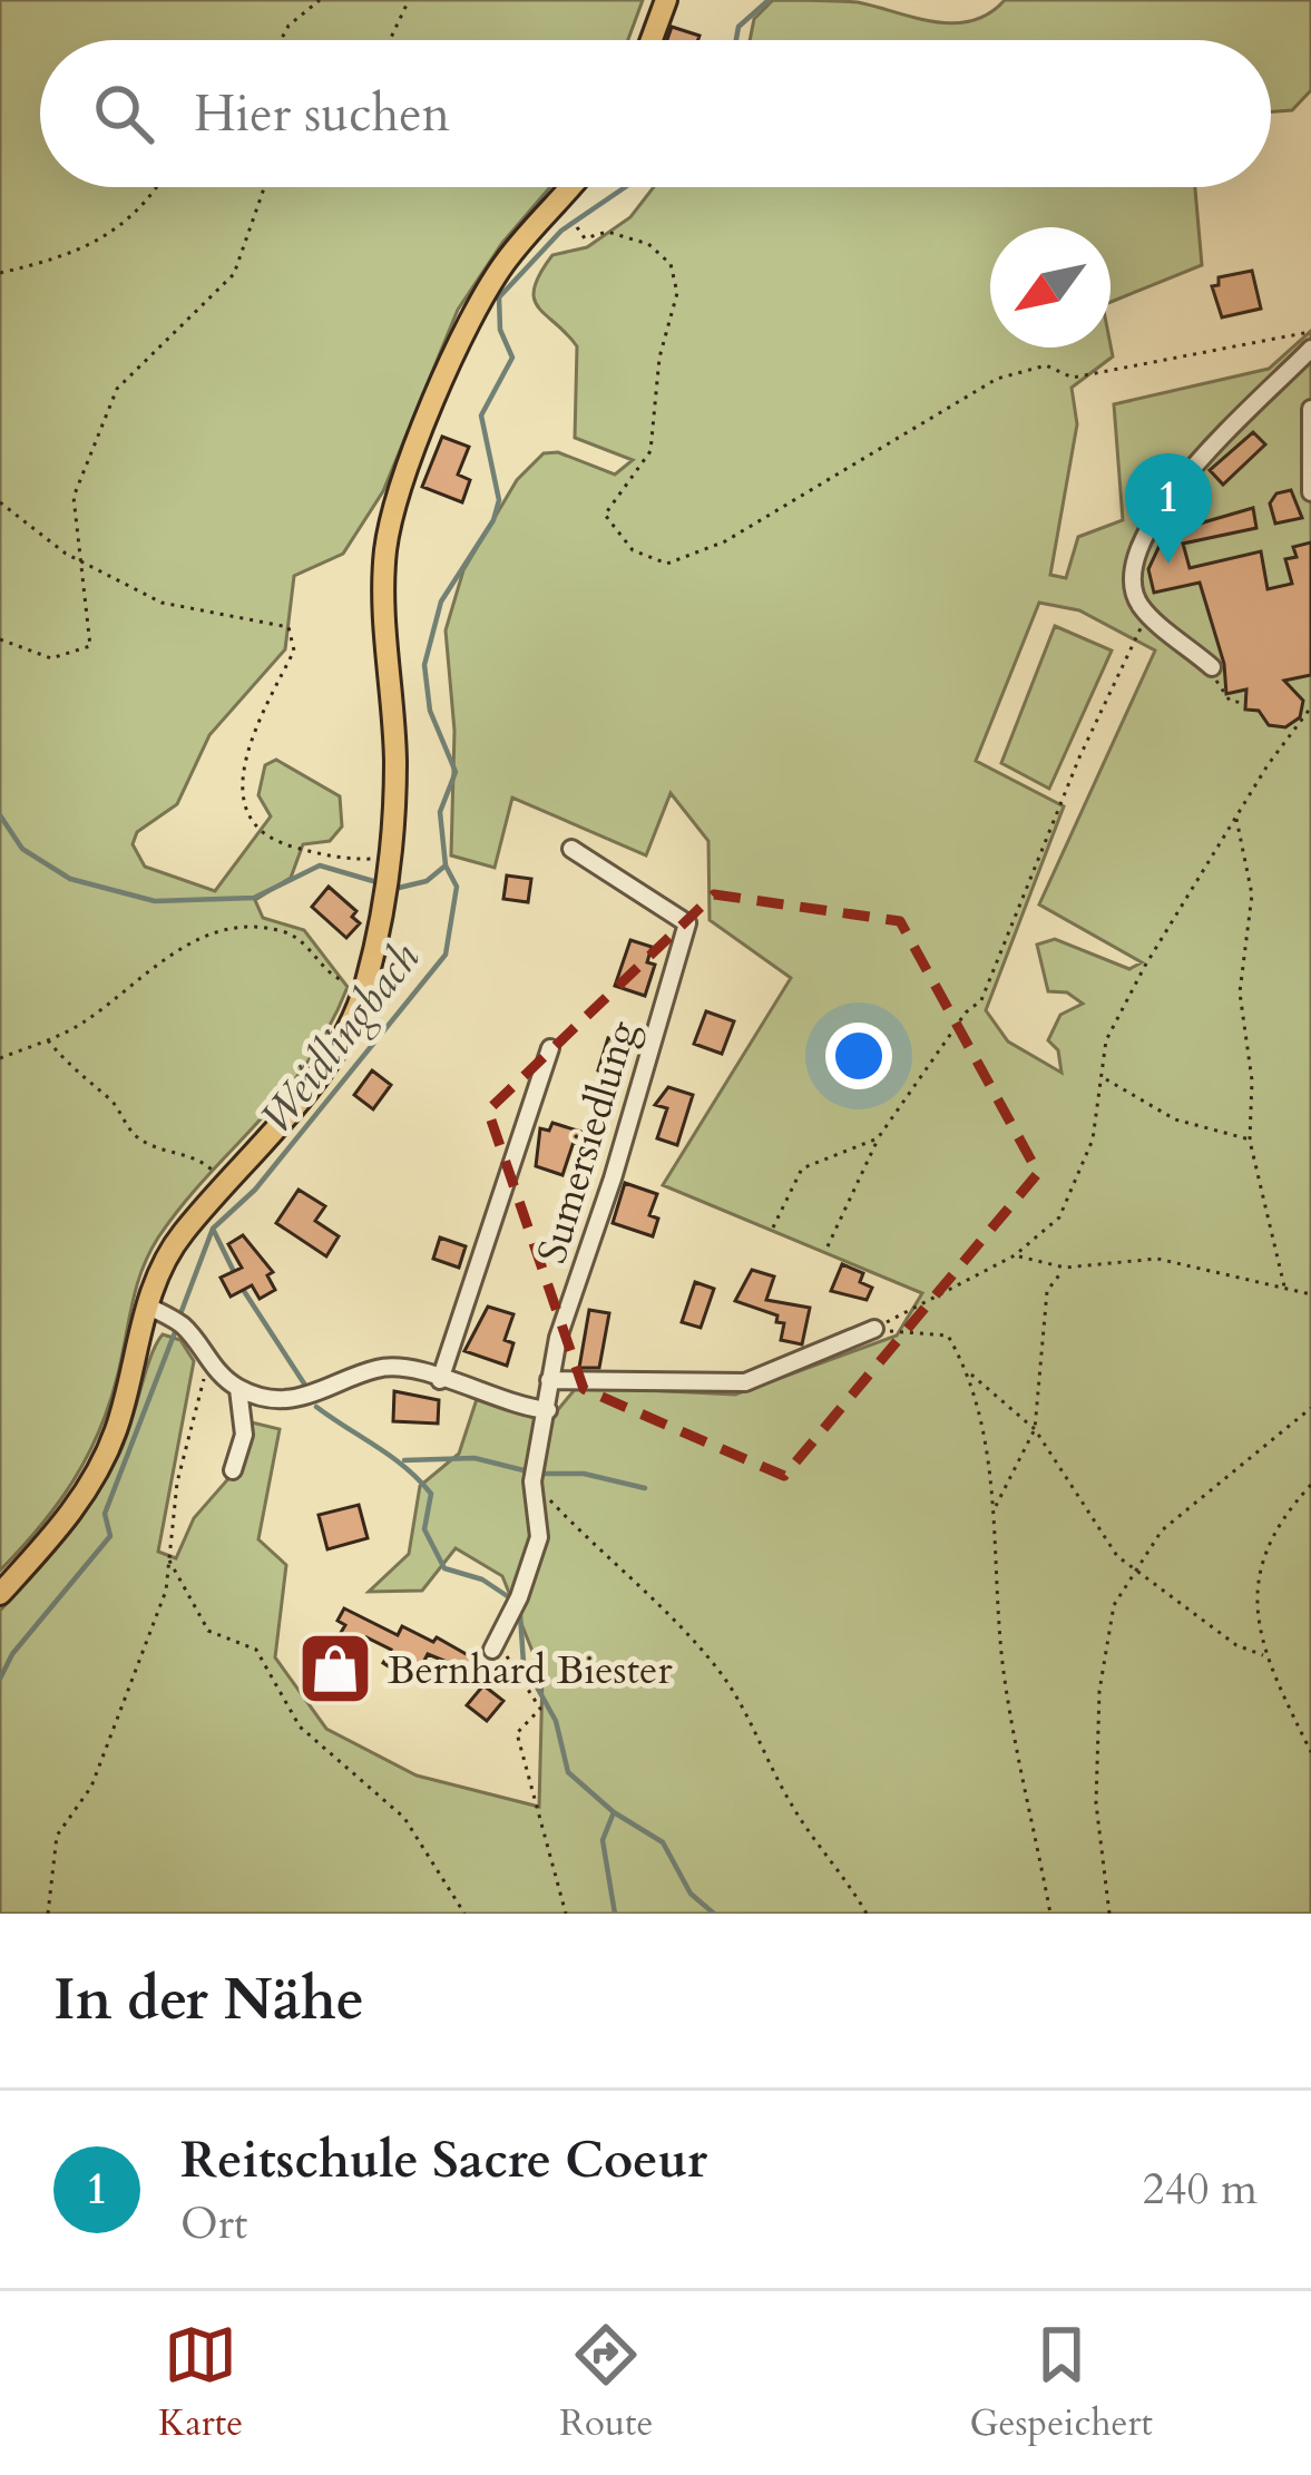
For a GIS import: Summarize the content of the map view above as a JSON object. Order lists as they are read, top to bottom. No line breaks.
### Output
{"streets":{"street":["Sumersiedlung"]},"water":["Weidlingbach"],"places":{"shop":["Bernhard Biester"]},"north":"bottom left","page":{"search":"Hier suchen","pins":"1","heading":"In der Nähe","list":[{"mark":"1","name":"Reitschule Sacre Coeur","note":"Ort","value":"240 m"}],"nav":["Karte","Route","Gespeichert"]}}
